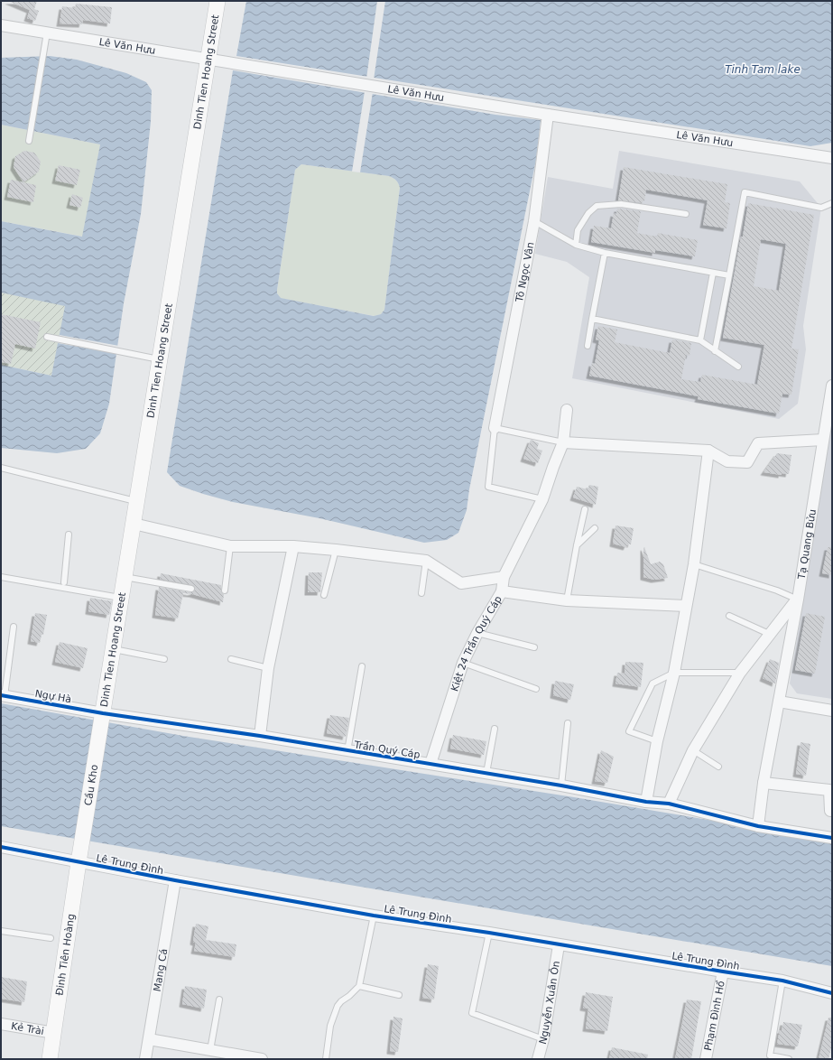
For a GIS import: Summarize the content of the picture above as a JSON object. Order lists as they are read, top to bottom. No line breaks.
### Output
{"streets":{"main road":["Dinh Tien Hoang Street","Cầu Kho","Đinh Tiên Hoàng"],"street":["Lê Văn Hưu","Tô Ngọc Vân","Tạ Quang Bửu","Kiệt 24 Trần Quý Cáp","Ngự Hà","Trần Quý Cáp","Lê Trung Đình","Mang Cá","Nguyễn Xuân Ôn","Phạm Đình Hổ","Kẻ Trài"]},"crossings":[["Lê Văn Hưu","Dinh Tien Hoang Street"],["Lê Văn Hưu","Tô Ngọc Vân"],["Dinh Tien Hoang Street","Ngự Hà"],["Dinh Tien Hoang Street","Trần Quý Cáp"],["Dinh Tien Hoang Street","Cầu Kho"],["Tạ Quang Bửu","Trần Quý Cáp"],["Kiệt 24 Trần Quý Cáp","Trần Quý Cáp"],["Ngự Hà","Trần Quý Cáp"],["Ngự Hà","Cầu Kho"],["Trần Quý Cáp","Cầu Kho"],["Cầu Kho","Lê Trung Đình"],["Cầu Kho","Đinh Tiên Hoàng"],["Lê Trung Đình","Đinh Tiên Hoàng"],["Lê Trung Đình","Mang Cá"],["Lê Trung Đình","Nguyễn Xuân Ôn"],["Lê Trung Đình","Phạm Đình Hổ"],["Đinh Tiên Hoàng","Kẻ Trài"]],"water":["Tinh Tam lake"]}
